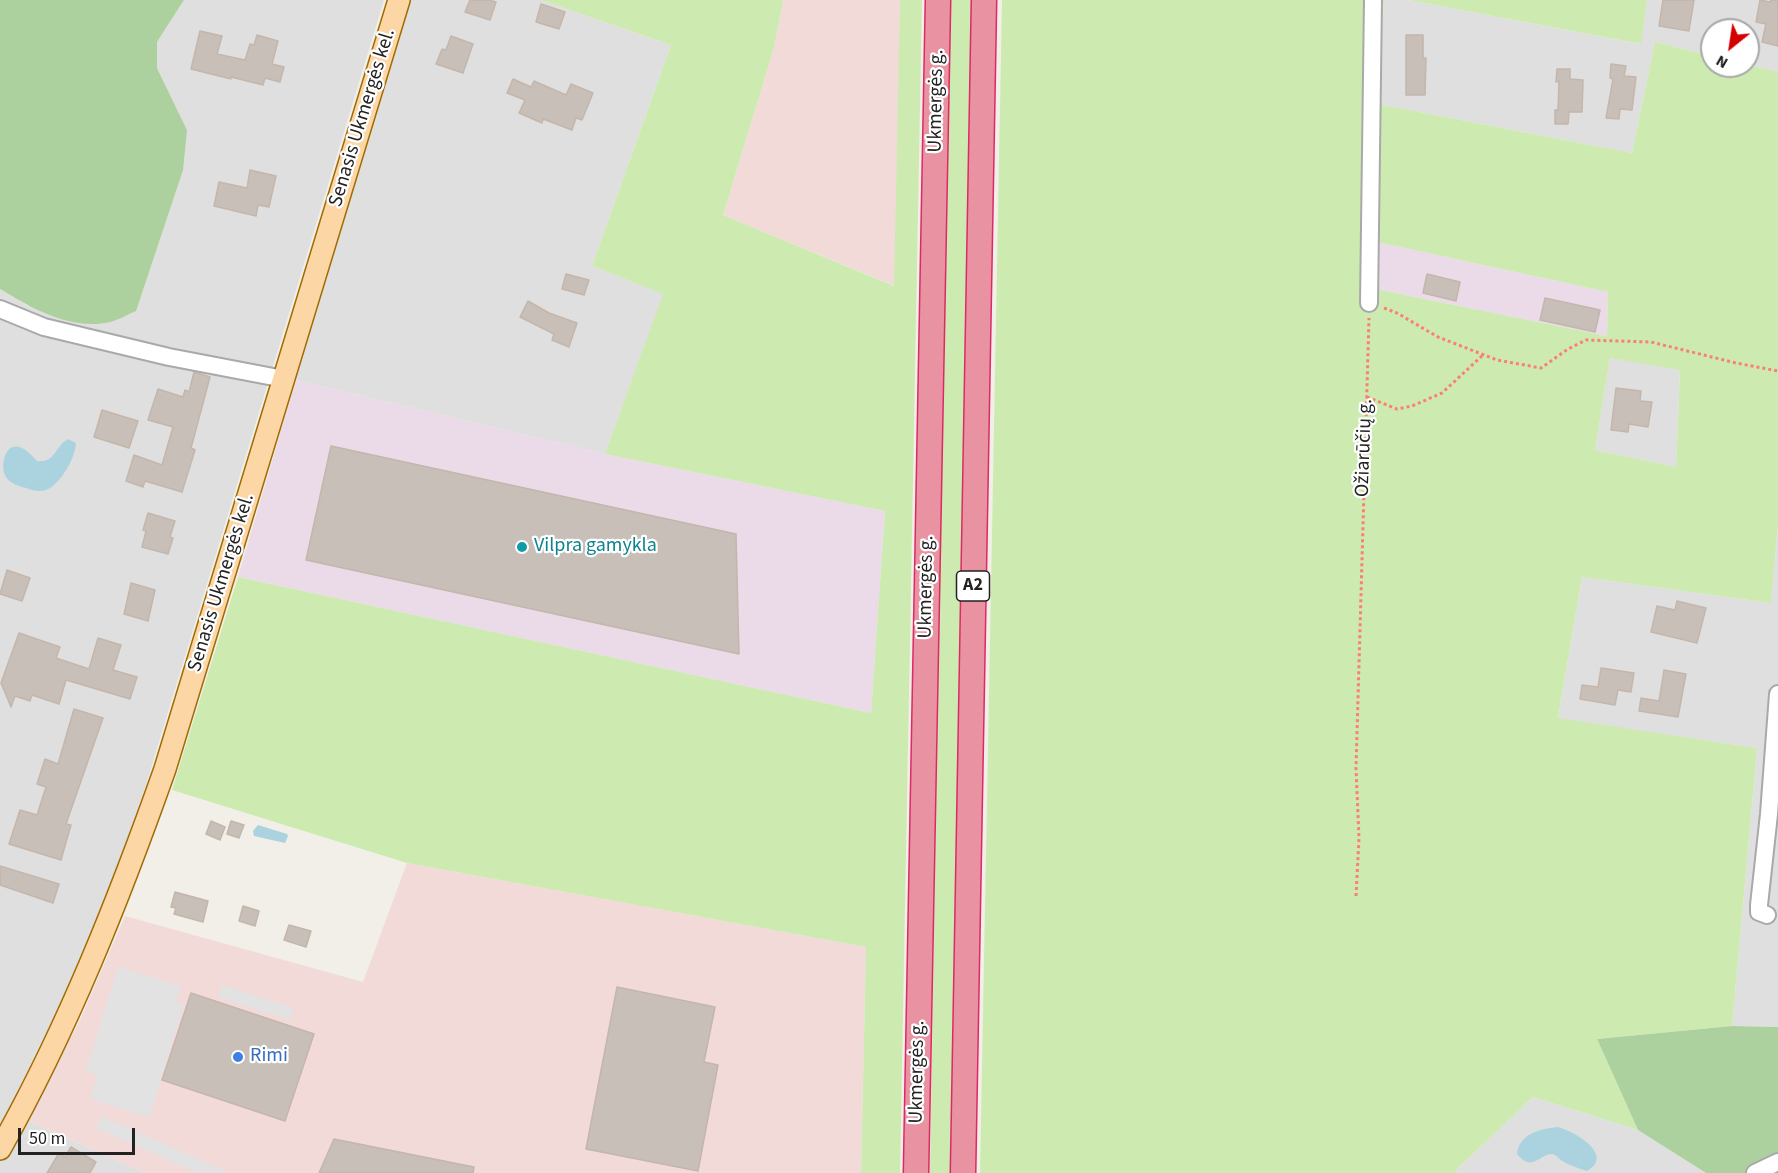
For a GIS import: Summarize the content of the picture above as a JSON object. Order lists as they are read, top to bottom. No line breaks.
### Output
{"streets":{"highway":["Ukmergės g.","A2"],"main road":["Senasis Ukmergės kel."],"path":["Ožiarūčių g."]},"places":["Vilpra gamykla","Rimi"],"scale_bar":"50 m","north":"bottom left"}
